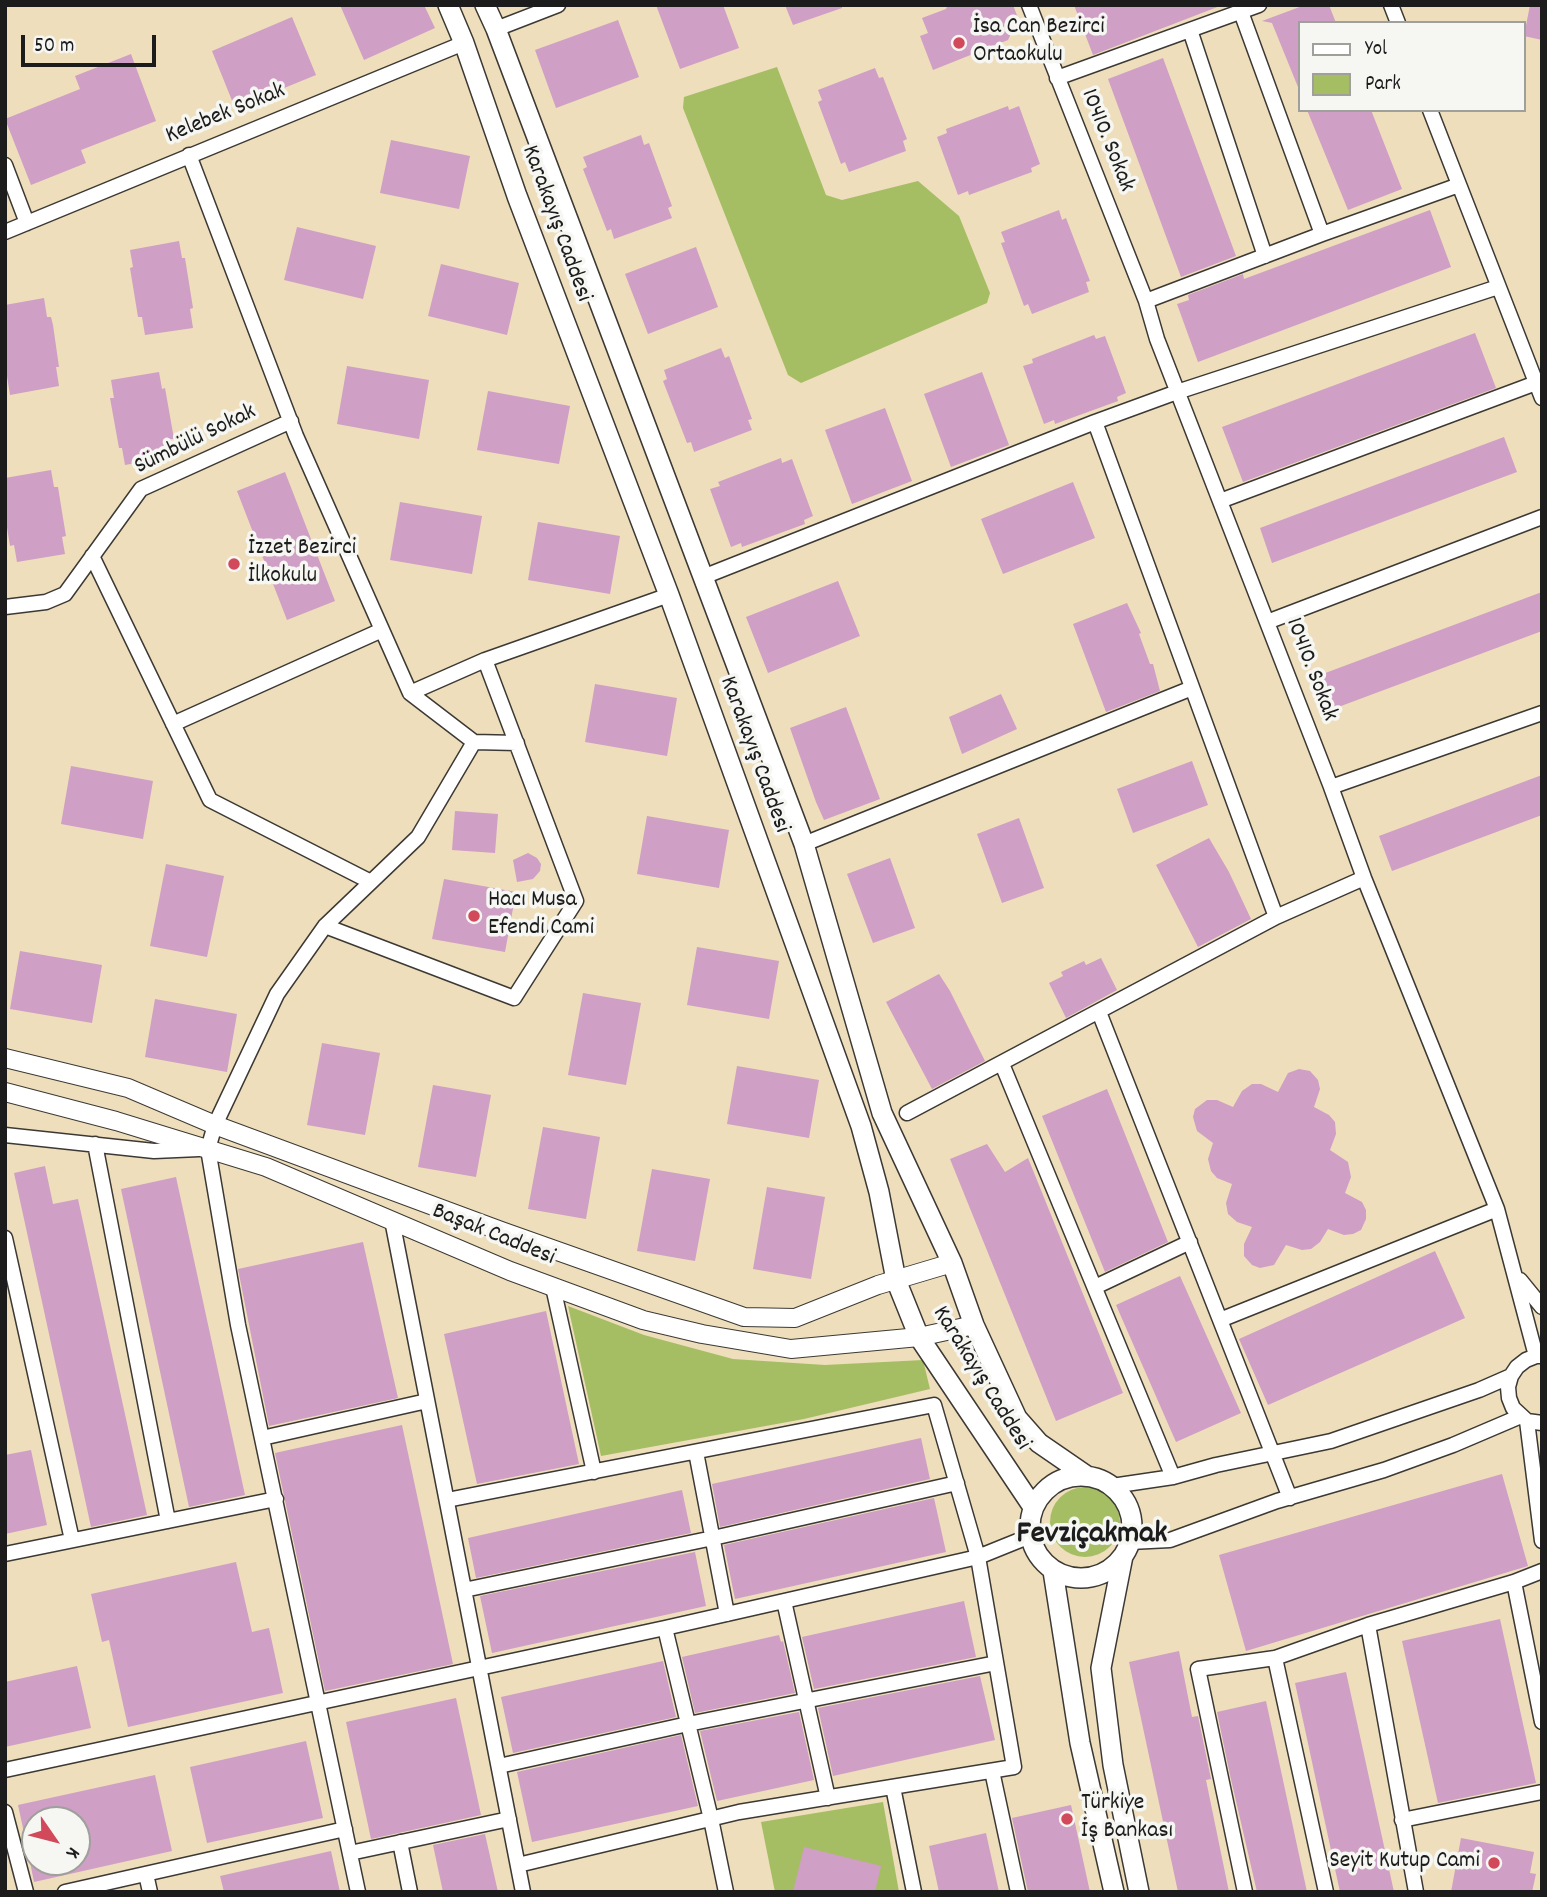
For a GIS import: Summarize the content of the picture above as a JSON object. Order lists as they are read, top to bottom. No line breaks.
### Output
{"streets":{"main road":["Karakayış Caddesi"],"street":["Kelebek Sokak","10410. Sokak","Sümbülü Sokak","Başak Caddesi"]},"crossings":[["Kelebek Sokak","Karakayış Caddesi"],["Karakayış Caddesi","Başak Caddesi"]],"districts":["Fevziçakmak"],"places":["İsa Can Bezirci Ortaokulu","İzzet Bezirci İlkokulu","Hacı Musa Efendi Cami","Türkiye İş Bankası","Seyit Kutup Cami"],"legend":["Yol","Park"],"scale_bar":"50 m","north":"bottom right"}
